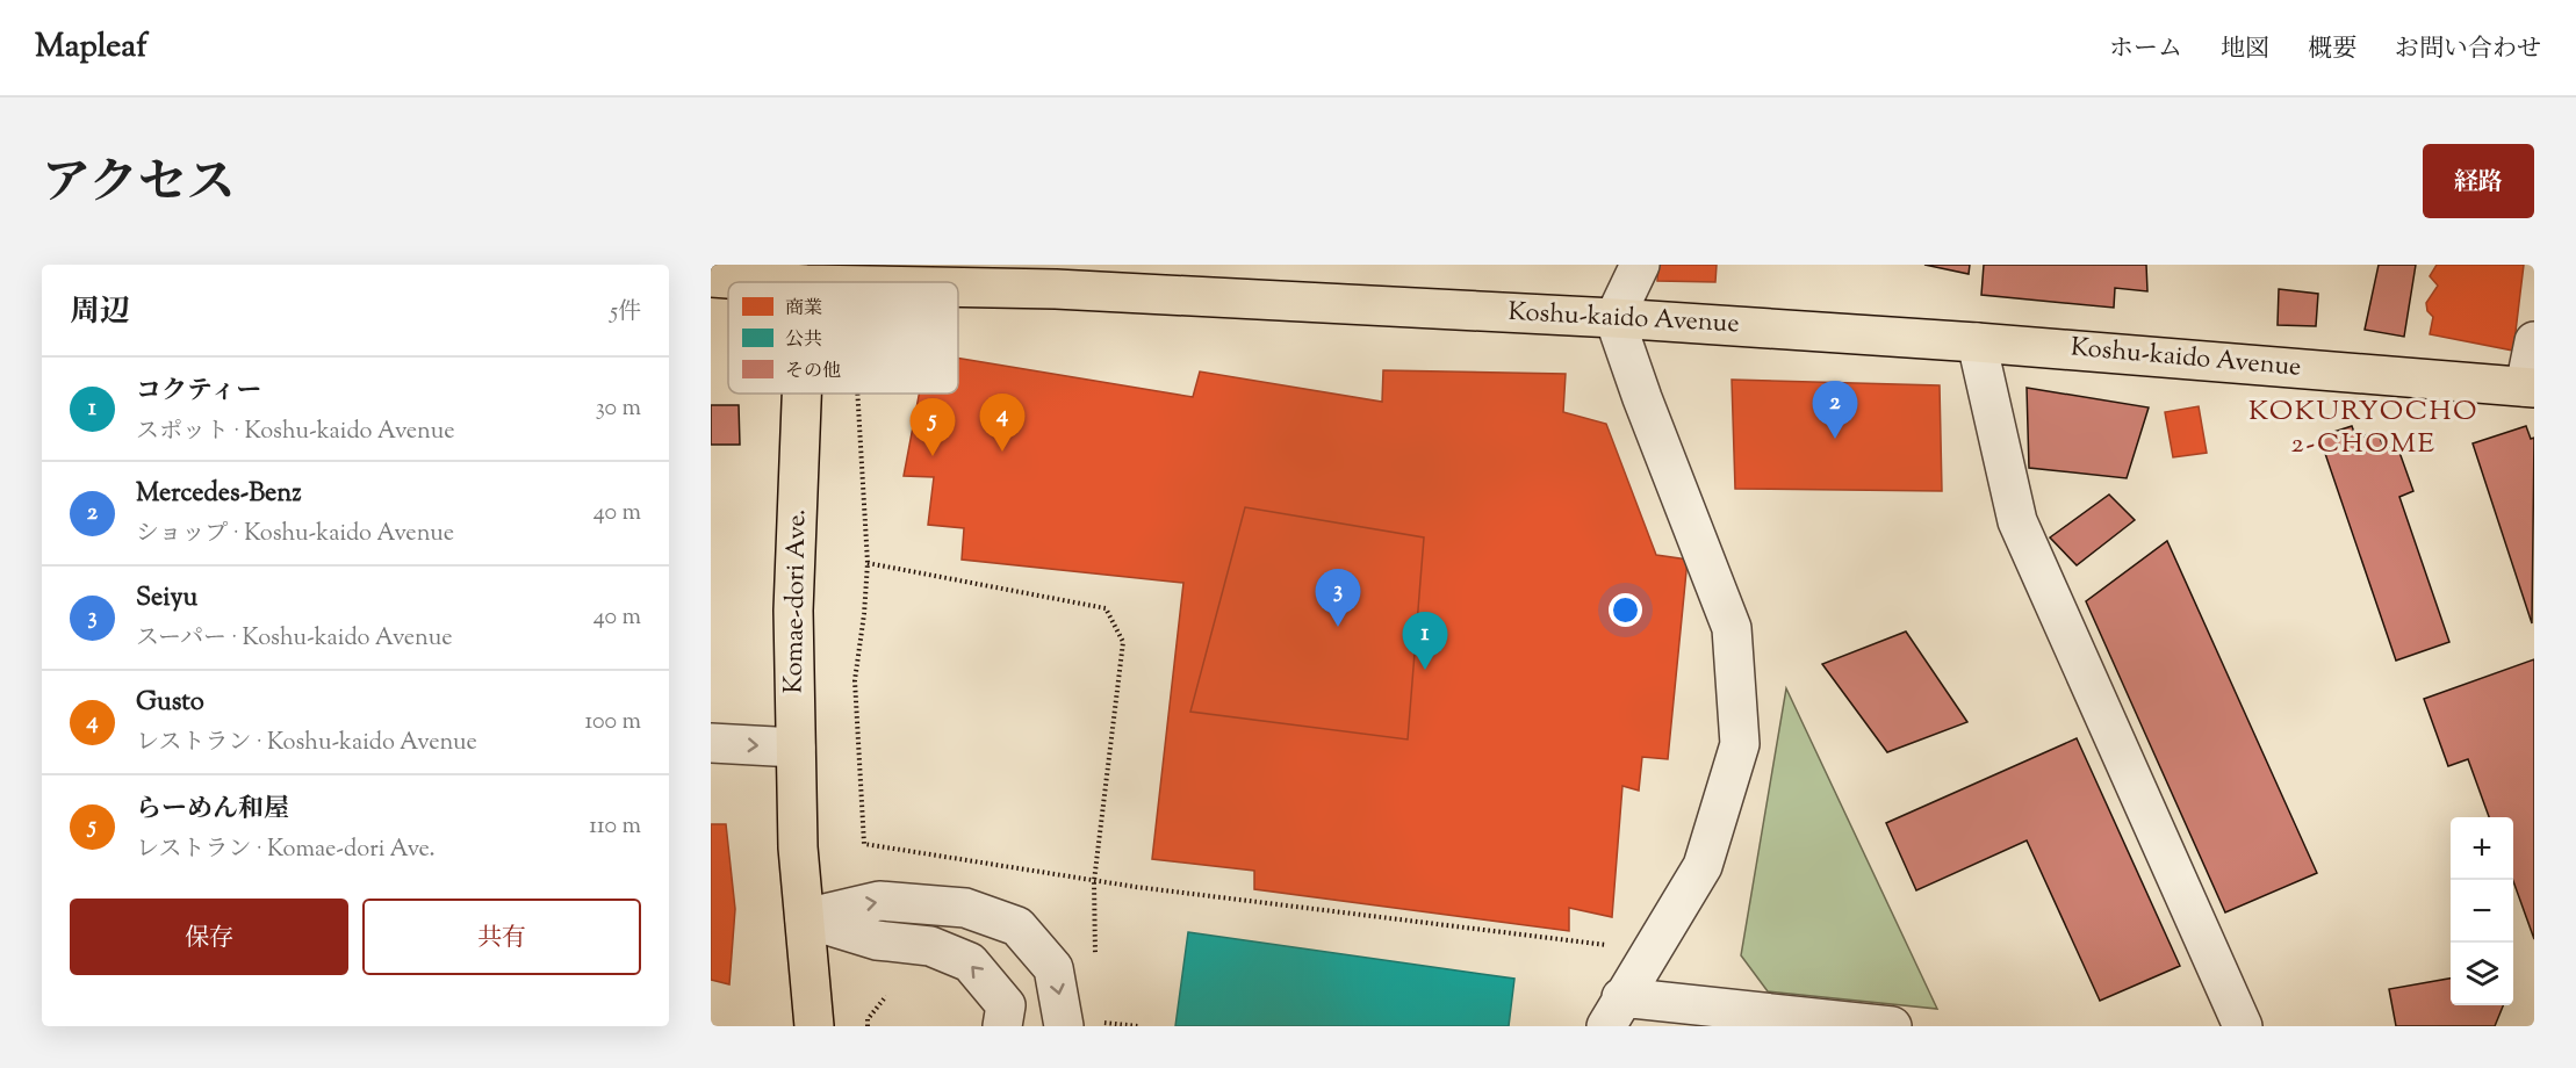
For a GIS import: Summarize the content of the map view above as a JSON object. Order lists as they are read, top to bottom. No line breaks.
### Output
{"streets":{"main road":["Koshu-kaido Avenue","Komae-dori Ave."]},"districts":["KOKURYOCHO 2-CHOME"],"legend":["商業","公共","その他"],"page":{"header":"Mapleaf","nav":["ホーム","地図","概要","お問い合わせ"],"title":"アクセス","buttons":["経路",["保存","共有"]],"heading":["周辺","5件"],"list":[{"mark":"1","name":"コクティー","note":"スポット · Koshu-kaido Avenue","value":"30 m"},{"mark":"2","name":"Mercedes-Benz","note":"ショップ · Koshu-kaido Avenue","value":"40 m"},{"mark":"3","name":"Seiyu","note":"スーパー · Koshu-kaido Avenue","value":"40 m"},{"mark":"4","name":"Gusto","note":"レストラン · Koshu-kaido Avenue","value":"100 m"},{"mark":"5","name":"らーめん和屋","note":"レストラン · Komae-dori Ave.","value":"110 m"}],"pins":["2","4","5","3","1"],"map_buttons":["+","−"]}}
